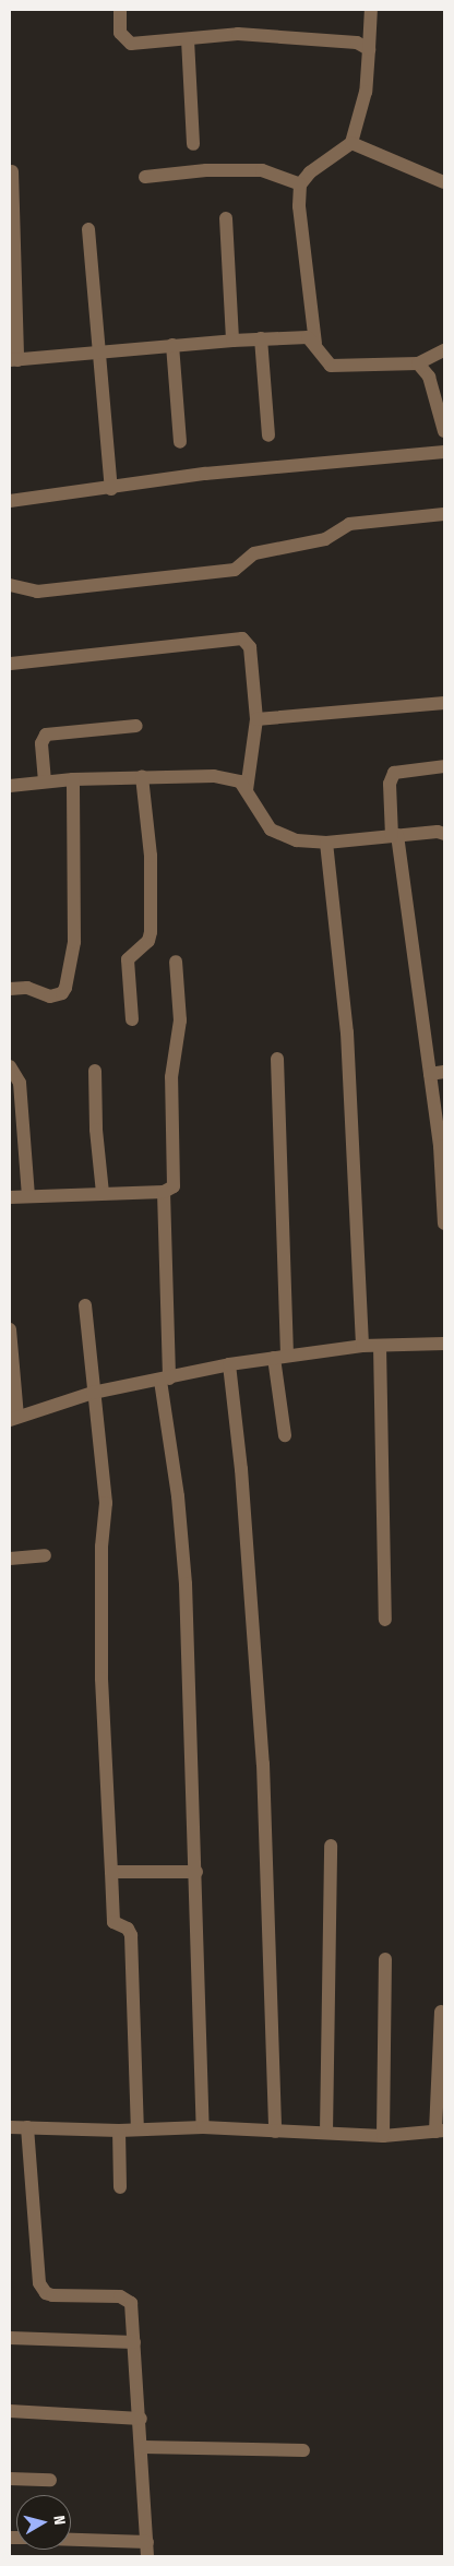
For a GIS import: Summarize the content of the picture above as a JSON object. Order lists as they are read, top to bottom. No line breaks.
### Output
{"north":"right"}
